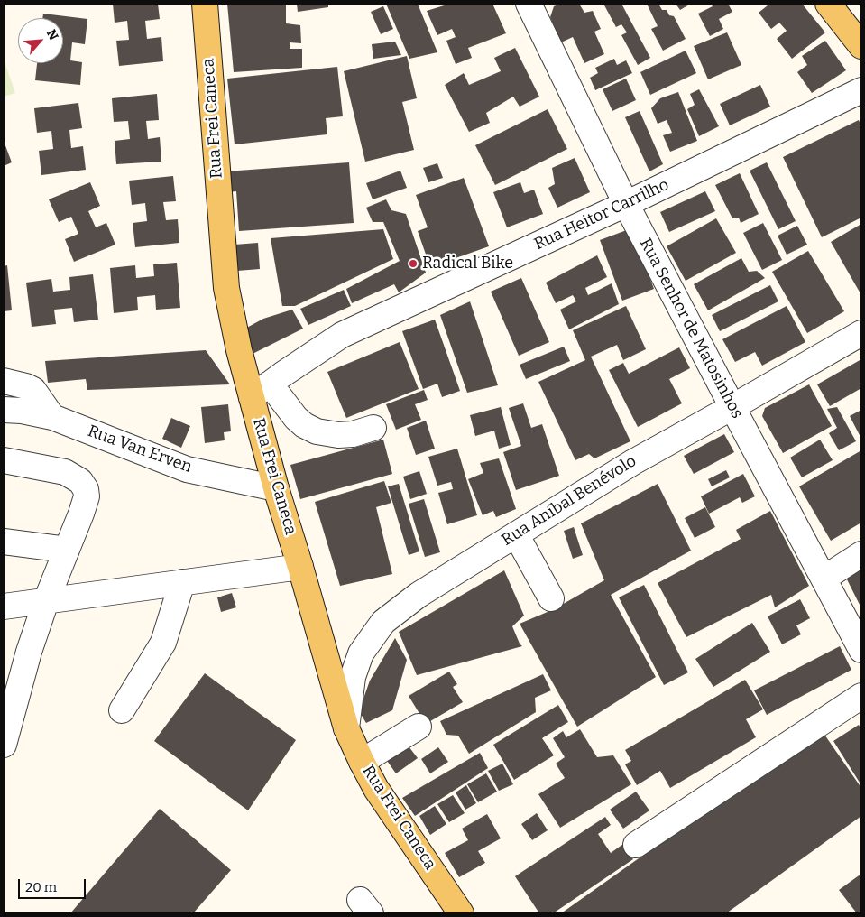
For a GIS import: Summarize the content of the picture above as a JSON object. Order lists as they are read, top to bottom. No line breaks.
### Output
{"streets":{"main road":["Rua Frei Caneca"],"street":["Rua Heitor Carrilho","Rua Senhor de Matosinhos","Rua Van Erven","Rua Aníbal Benévolo"]},"crossings":[["Rua Frei Caneca","Rua Heitor Carrilho"],["Rua Frei Caneca","Rua Van Erven"],["Rua Frei Caneca","Rua Aníbal Benévolo"],["Rua Heitor Carrilho","Rua Senhor de Matosinhos"],["Rua Senhor de Matosinhos","Rua Aníbal Benévolo"]],"places":["Radical Bike"],"scale_bar":"20 m","north":"top right"}
